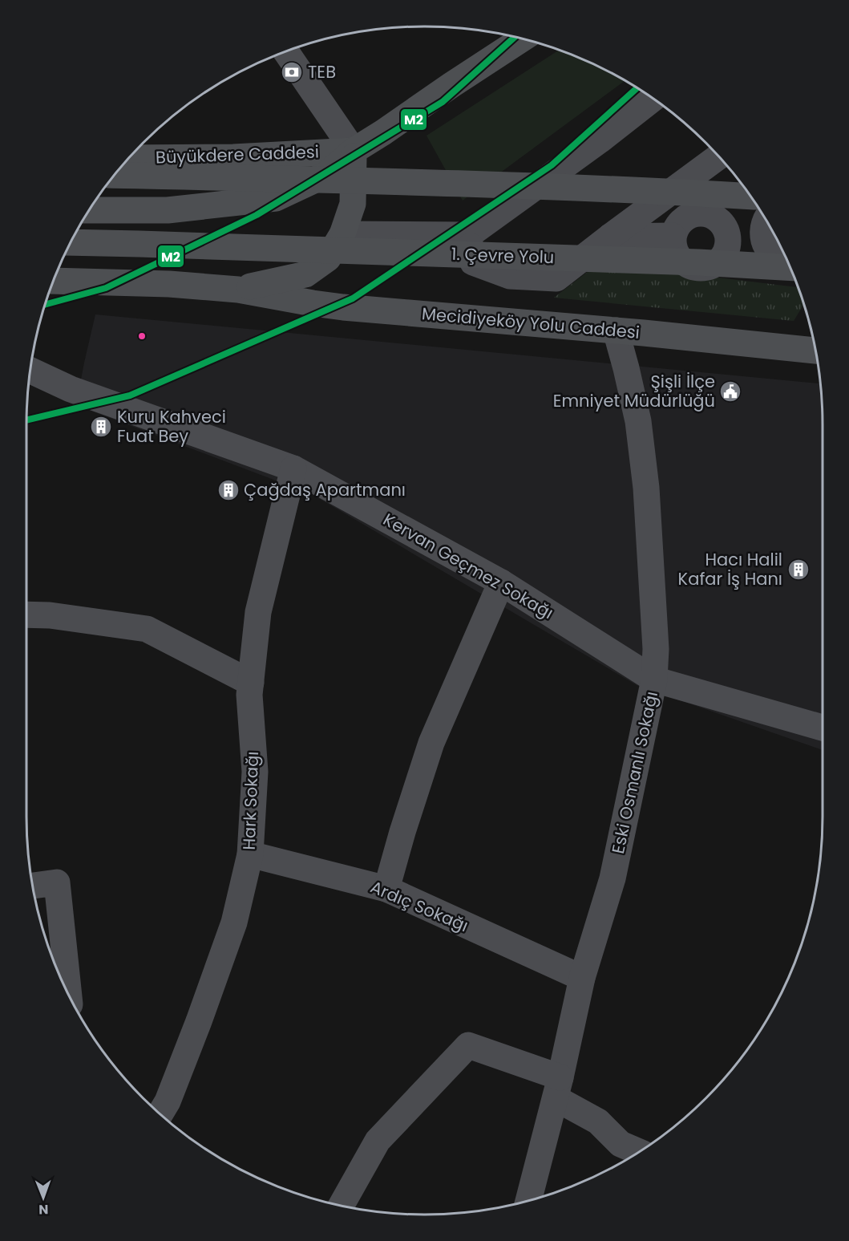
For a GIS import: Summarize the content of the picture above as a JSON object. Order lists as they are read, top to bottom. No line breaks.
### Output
{"streets":{"main road":["Büyükdere Caddesi","1. Çevre Yolu","Mecidiyeköy Yolu Caddesi"],"street":["Kervan Geçmez Sokağı","Eski Osmanlı Sokağı","Hark Sokağı","Ardıç Sokağı"]},"crossings":[["Mecidiyeköy Yolu Caddesi","Eski Osmanlı Sokağı"],["Kervan Geçmez Sokağı","Eski Osmanlı Sokağı"],["Kervan Geçmez Sokağı","Hark Sokağı"],["Eski Osmanlı Sokağı","Ardıç Sokağı"],["Hark Sokağı","Ardıç Sokağı"]],"places":{"bank":["TEB"],"public building":["Şişli İlçe Emniyet Müdürlüğü"],"building":["Kuru Kahveci Fuat Bey","Çağdaş Apartmanı","Hacı Halil Kafar İş Hanı"]},"lines":["transit line M2"],"north":"bottom"}
